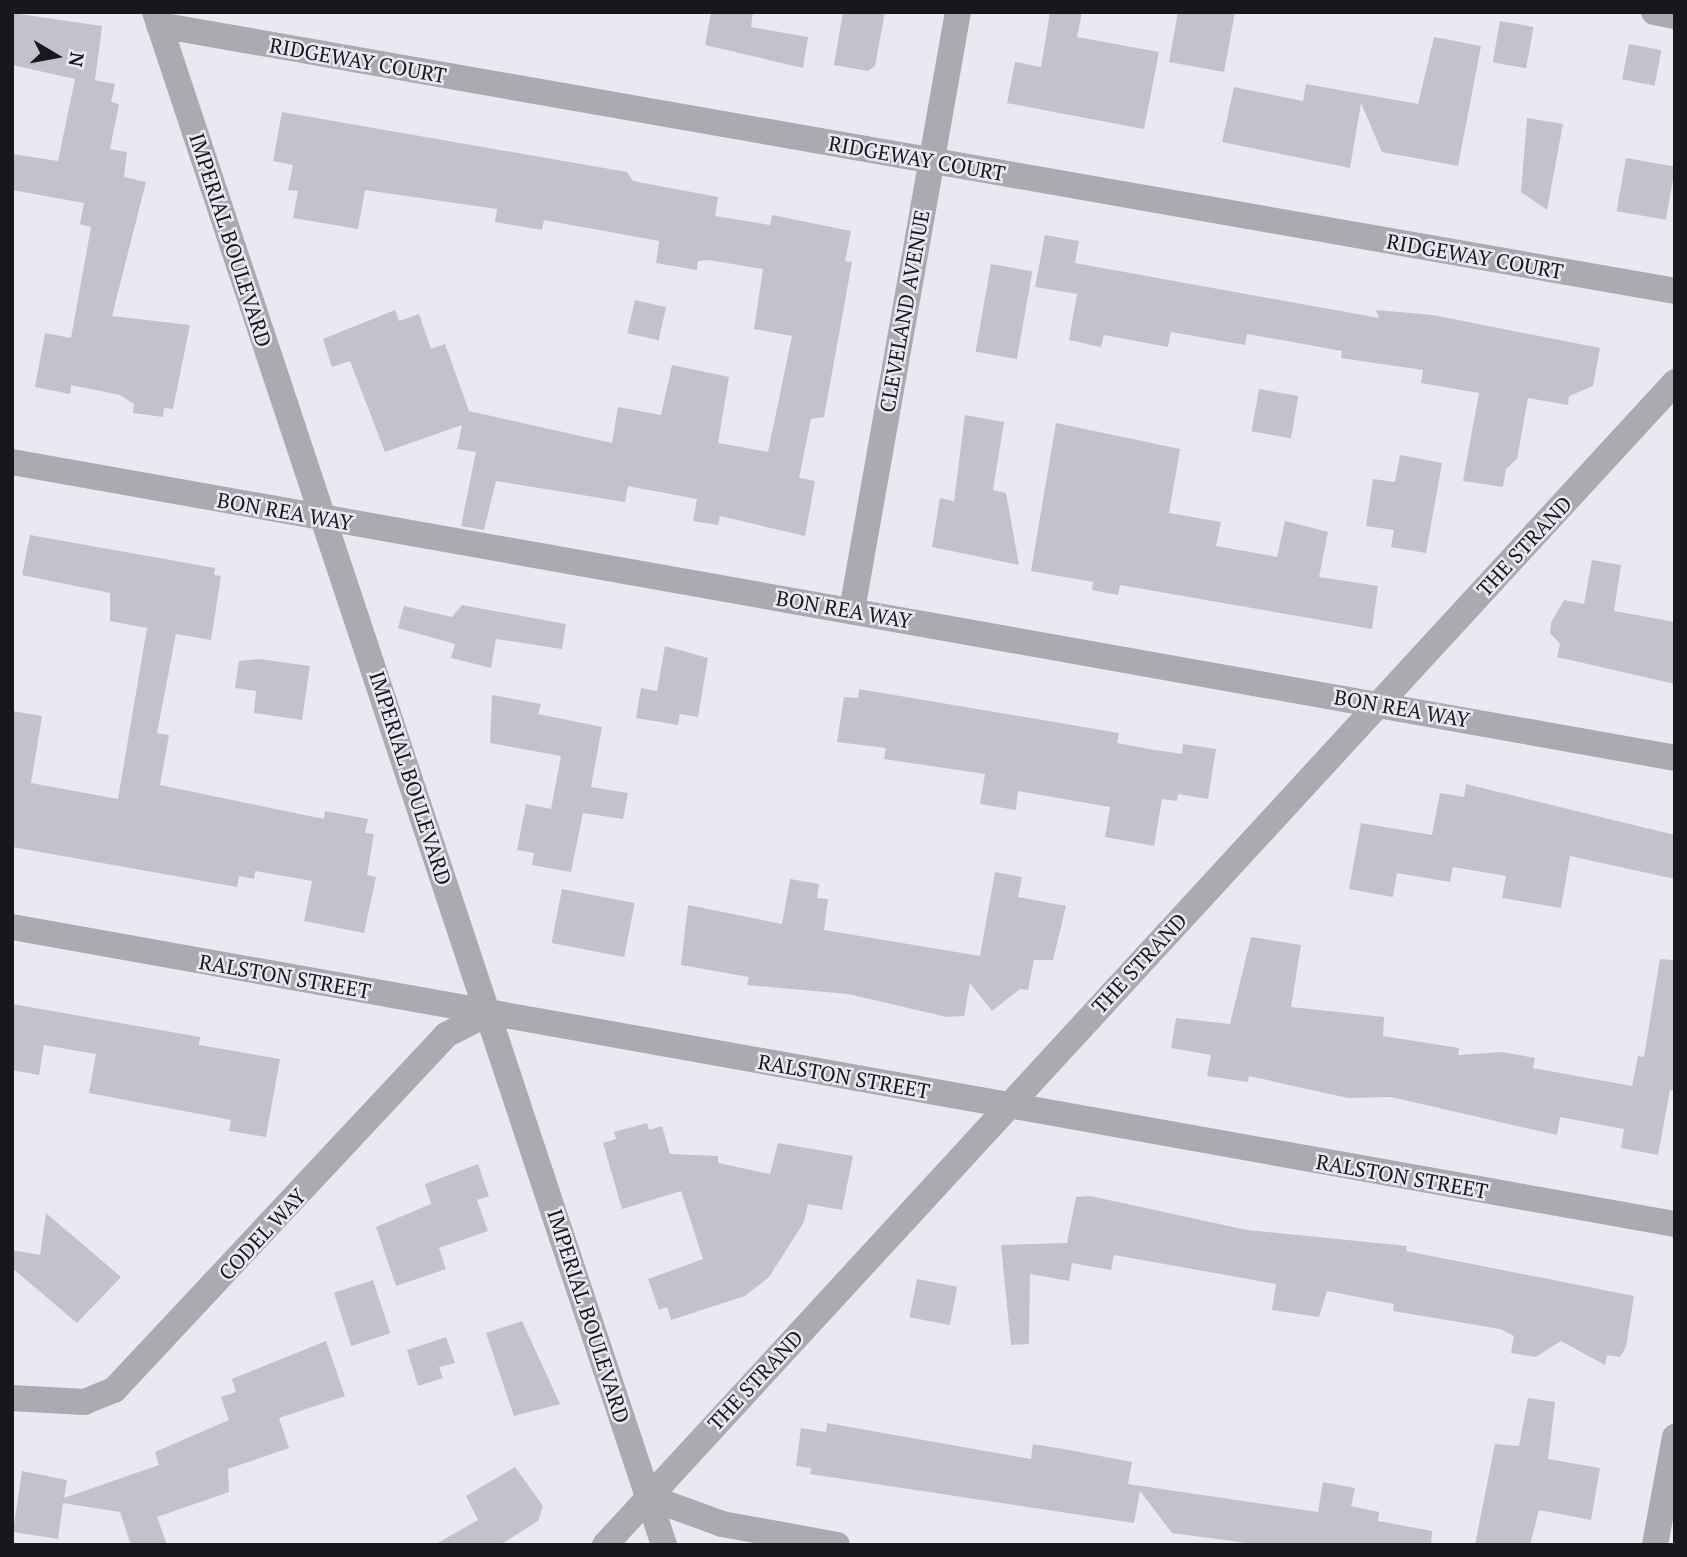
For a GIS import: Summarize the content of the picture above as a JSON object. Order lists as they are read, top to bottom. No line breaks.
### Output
{"streets":{"street":["RIDGEWAY COURT","IMPERIAL BOULEVARD","CLEVELAND AVENUE","BON REA WAY","THE STRAND","RALSTON STREET","CODEL WAY"]},"crossings":[["RIDGEWAY COURT","IMPERIAL BOULEVARD"],["RIDGEWAY COURT","CLEVELAND AVENUE"],["IMPERIAL BOULEVARD","BON REA WAY"],["IMPERIAL BOULEVARD","THE STRAND"],["IMPERIAL BOULEVARD","RALSTON STREET"],["IMPERIAL BOULEVARD","CODEL WAY"],["CLEVELAND AVENUE","BON REA WAY"],["BON REA WAY","THE STRAND"],["THE STRAND","RALSTON STREET"],["RALSTON STREET","CODEL WAY"]],"north":"right"}
